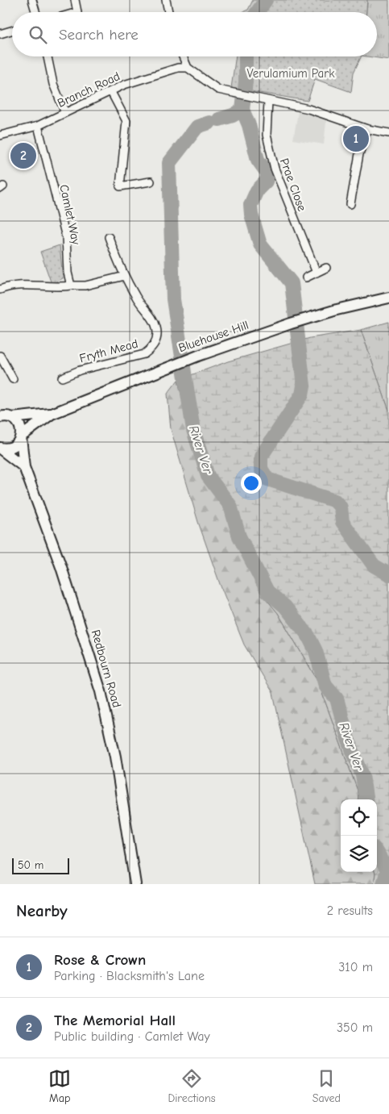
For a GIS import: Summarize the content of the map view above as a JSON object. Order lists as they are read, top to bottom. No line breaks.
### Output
{"streets":{"main road":["Bluehouse Hill","Redbourn Road"],"street":["Branch Road","Prae Close","Camlet Way","Fryth Mead"]},"crossings":[["Branch Road","Camlet Way"],["Bluehouse Hill","Redbourn Road"]],"water":["River Ver"],"parks":["Verulamium Park"],"scale_bar":"50 m","page":{"search":"Search here","pins":["1","2"],"scale":"50 m","heading":["Nearby","2 results"],"list":[{"mark":"1","name":"Rose & Crown","note":"Parking · Blacksmith's Lane","value":"310 m"},{"mark":"2","name":"The Memorial Hall","note":"Public building · Camlet Way","value":"350 m"}],"nav":["Map","Directions","Saved"]}}
